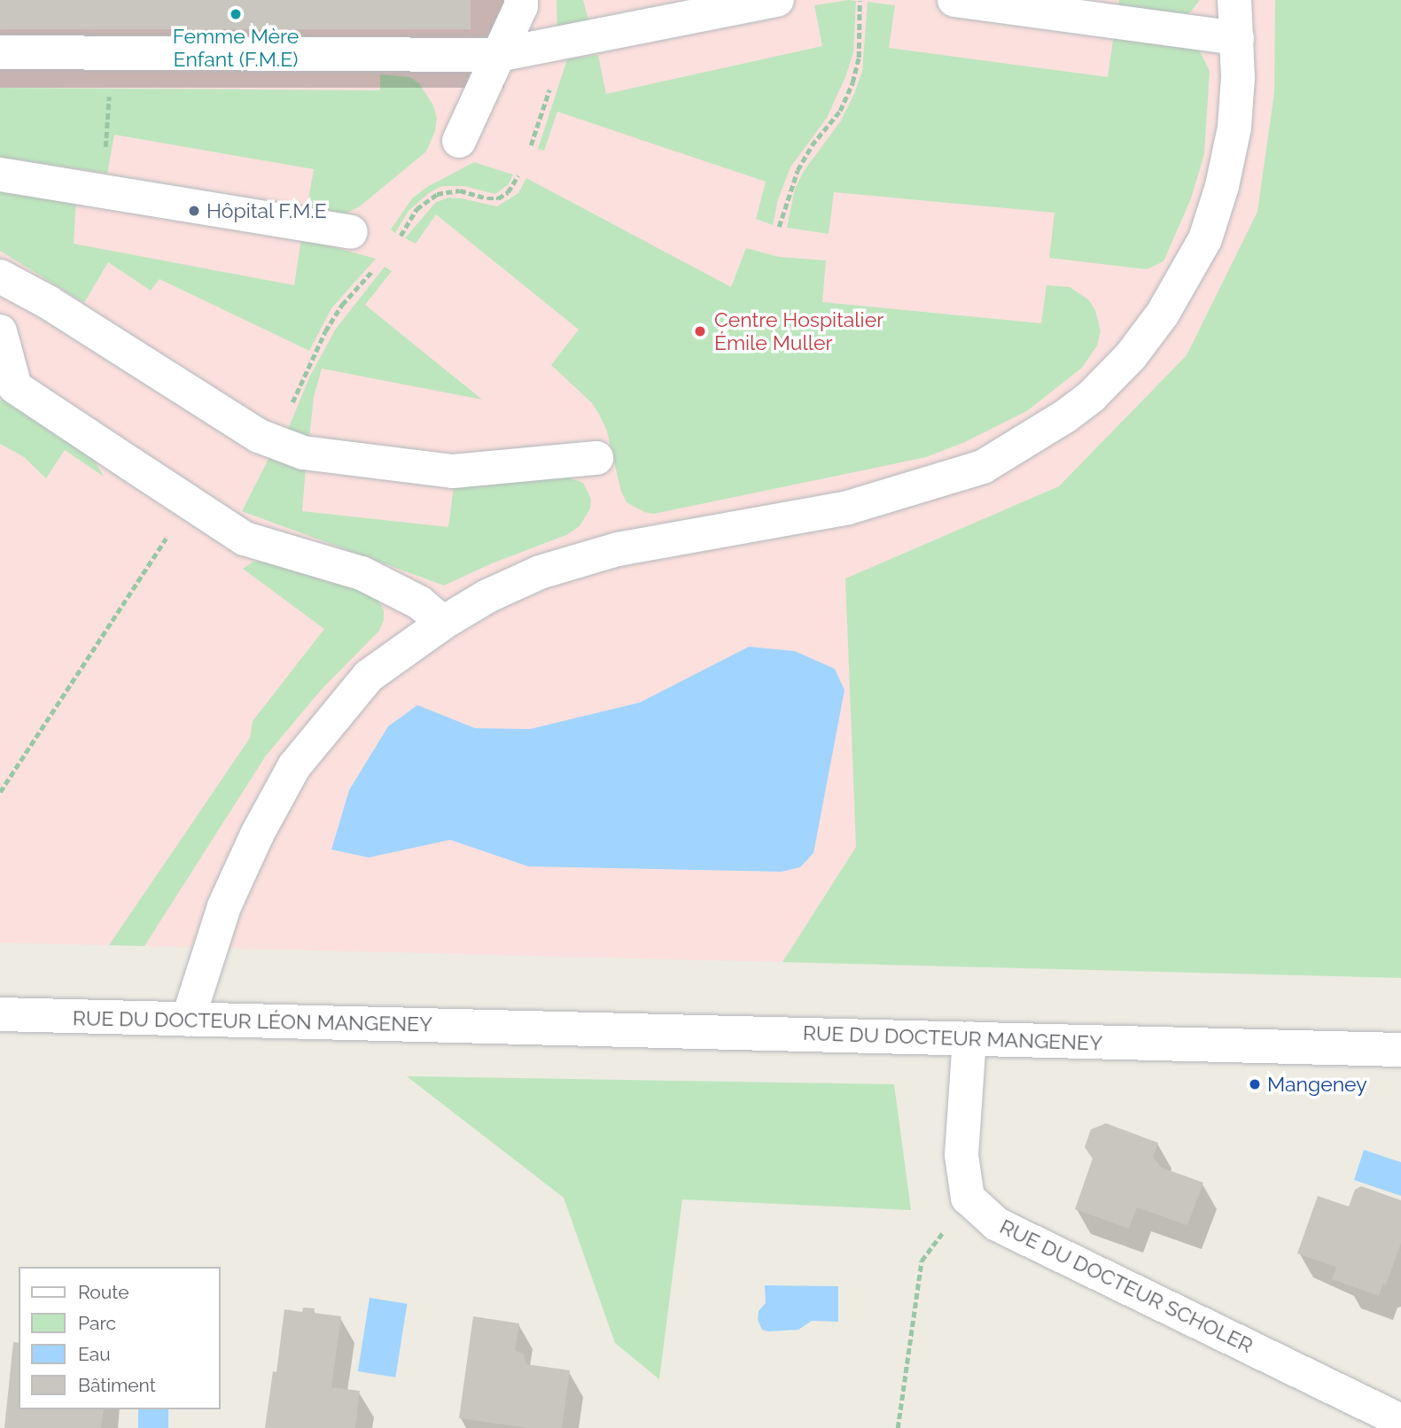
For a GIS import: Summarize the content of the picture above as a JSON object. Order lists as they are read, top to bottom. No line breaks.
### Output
{"streets":{"street":["RUE DU DOCTEUR LÉON MANGENEY","RUE DU DOCTEUR MANGENEY","RUE DU DOCTEUR SCHOLER"]},"crossings":[["RUE DU DOCTEUR LÉON MANGENEY","RUE DU DOCTEUR MANGENEY"]],"places":["Femme Mère Enfant (F.M.E)","Hôpital F.M.E","Centre Hospitalier Émile Muller","Mangeney"],"legend":["Route","Parc","Eau","Bâtiment"]}
